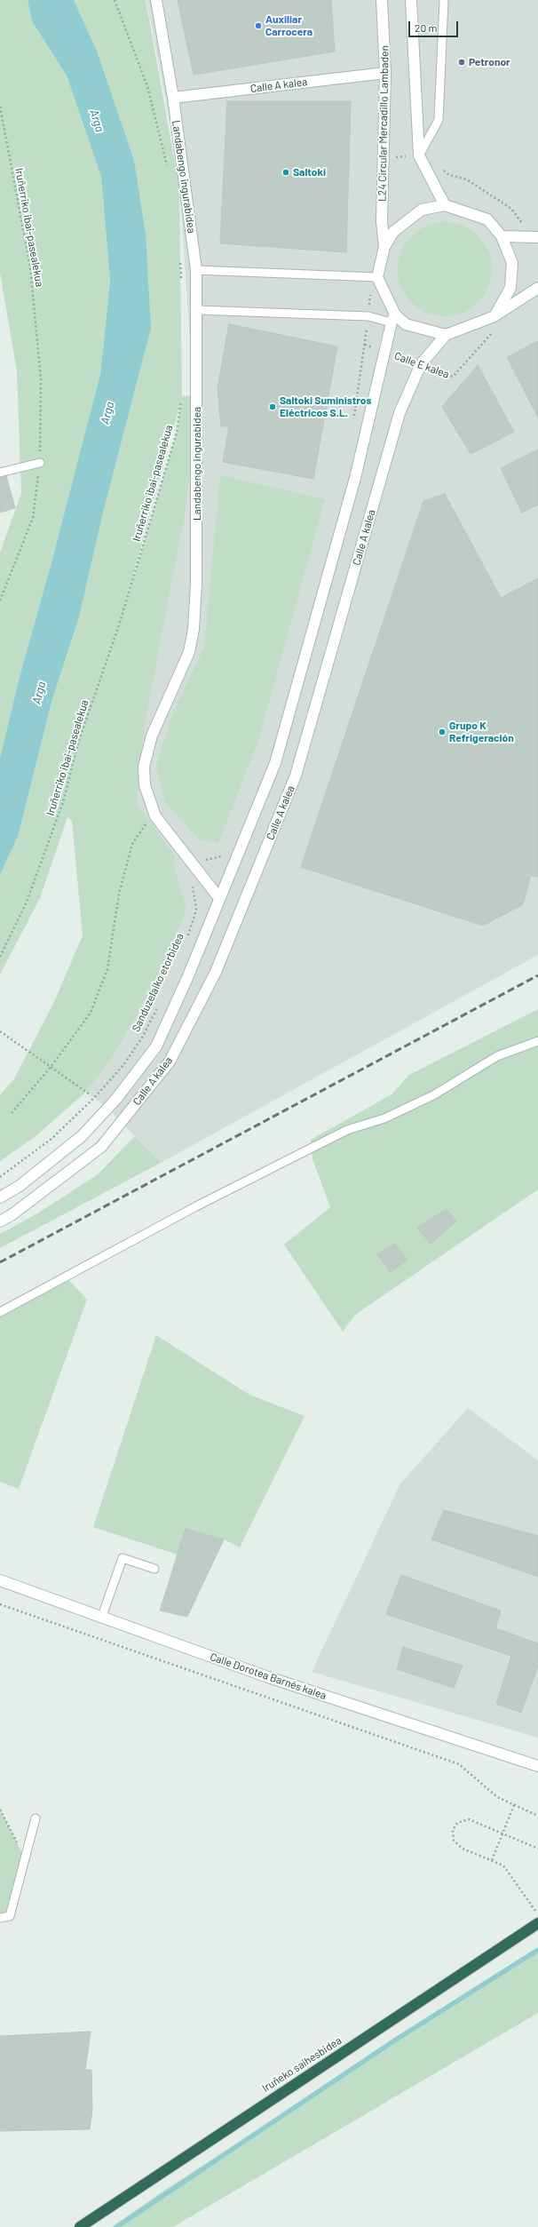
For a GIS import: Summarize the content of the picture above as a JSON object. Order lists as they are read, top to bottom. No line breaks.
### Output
{"streets":{"highway":["Iruñeko saihesbidea"],"main road":["Calle A kalea","L24 Circular Mercadillo Lambaden","Landabengo ingurabidea","Calle Dorotea Barnés kalea"],"path":["Iruñerriko ibai-pasealekua","Calle E kalea","Sanduzelaiko etorbidea"]},"crossings":[["Calle A kalea","L24 Circular Mercadillo Lambaden"],["Calle A kalea","Landabengo ingurabidea"],["Calle A kalea","Calle E kalea"]],"water":["Arga"],"places":["Auxiliar Carrocera","Petronor","Saltoki","Saltoki Suministros Eléctricos S.L.","Grupo K Refrigeración"],"scale_bar":"20 m"}
